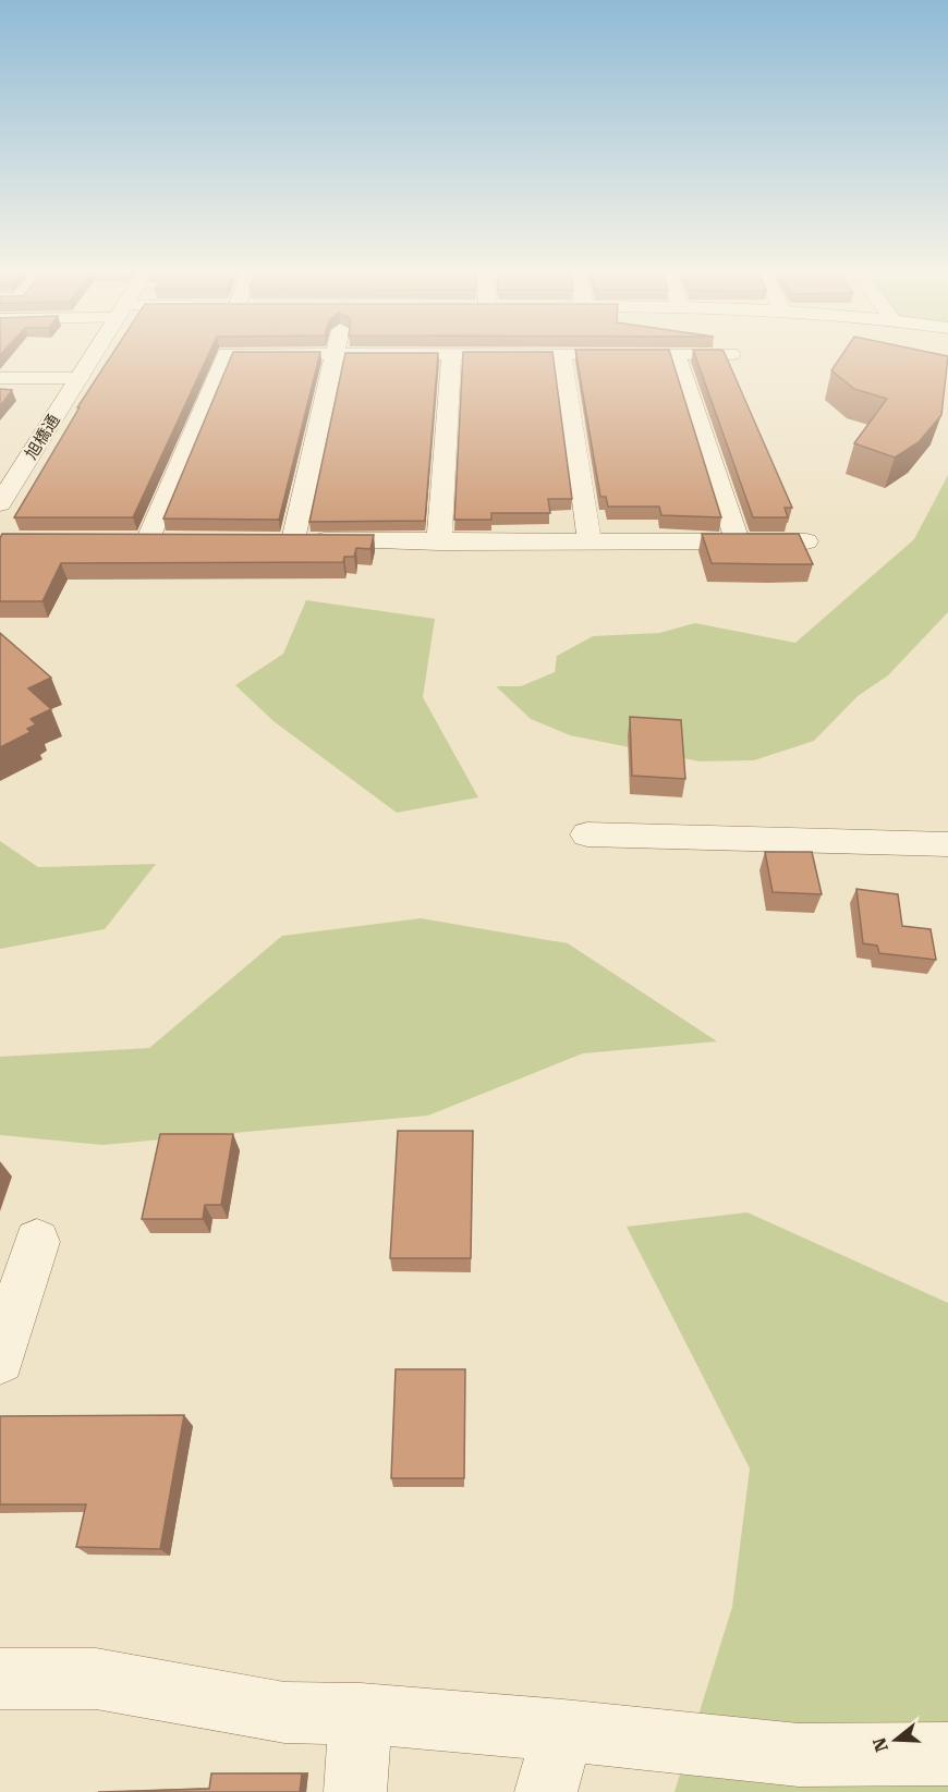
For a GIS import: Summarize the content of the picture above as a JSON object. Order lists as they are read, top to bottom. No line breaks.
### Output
{"streets":{"street":["旭橋通"]},"north":"left"}
